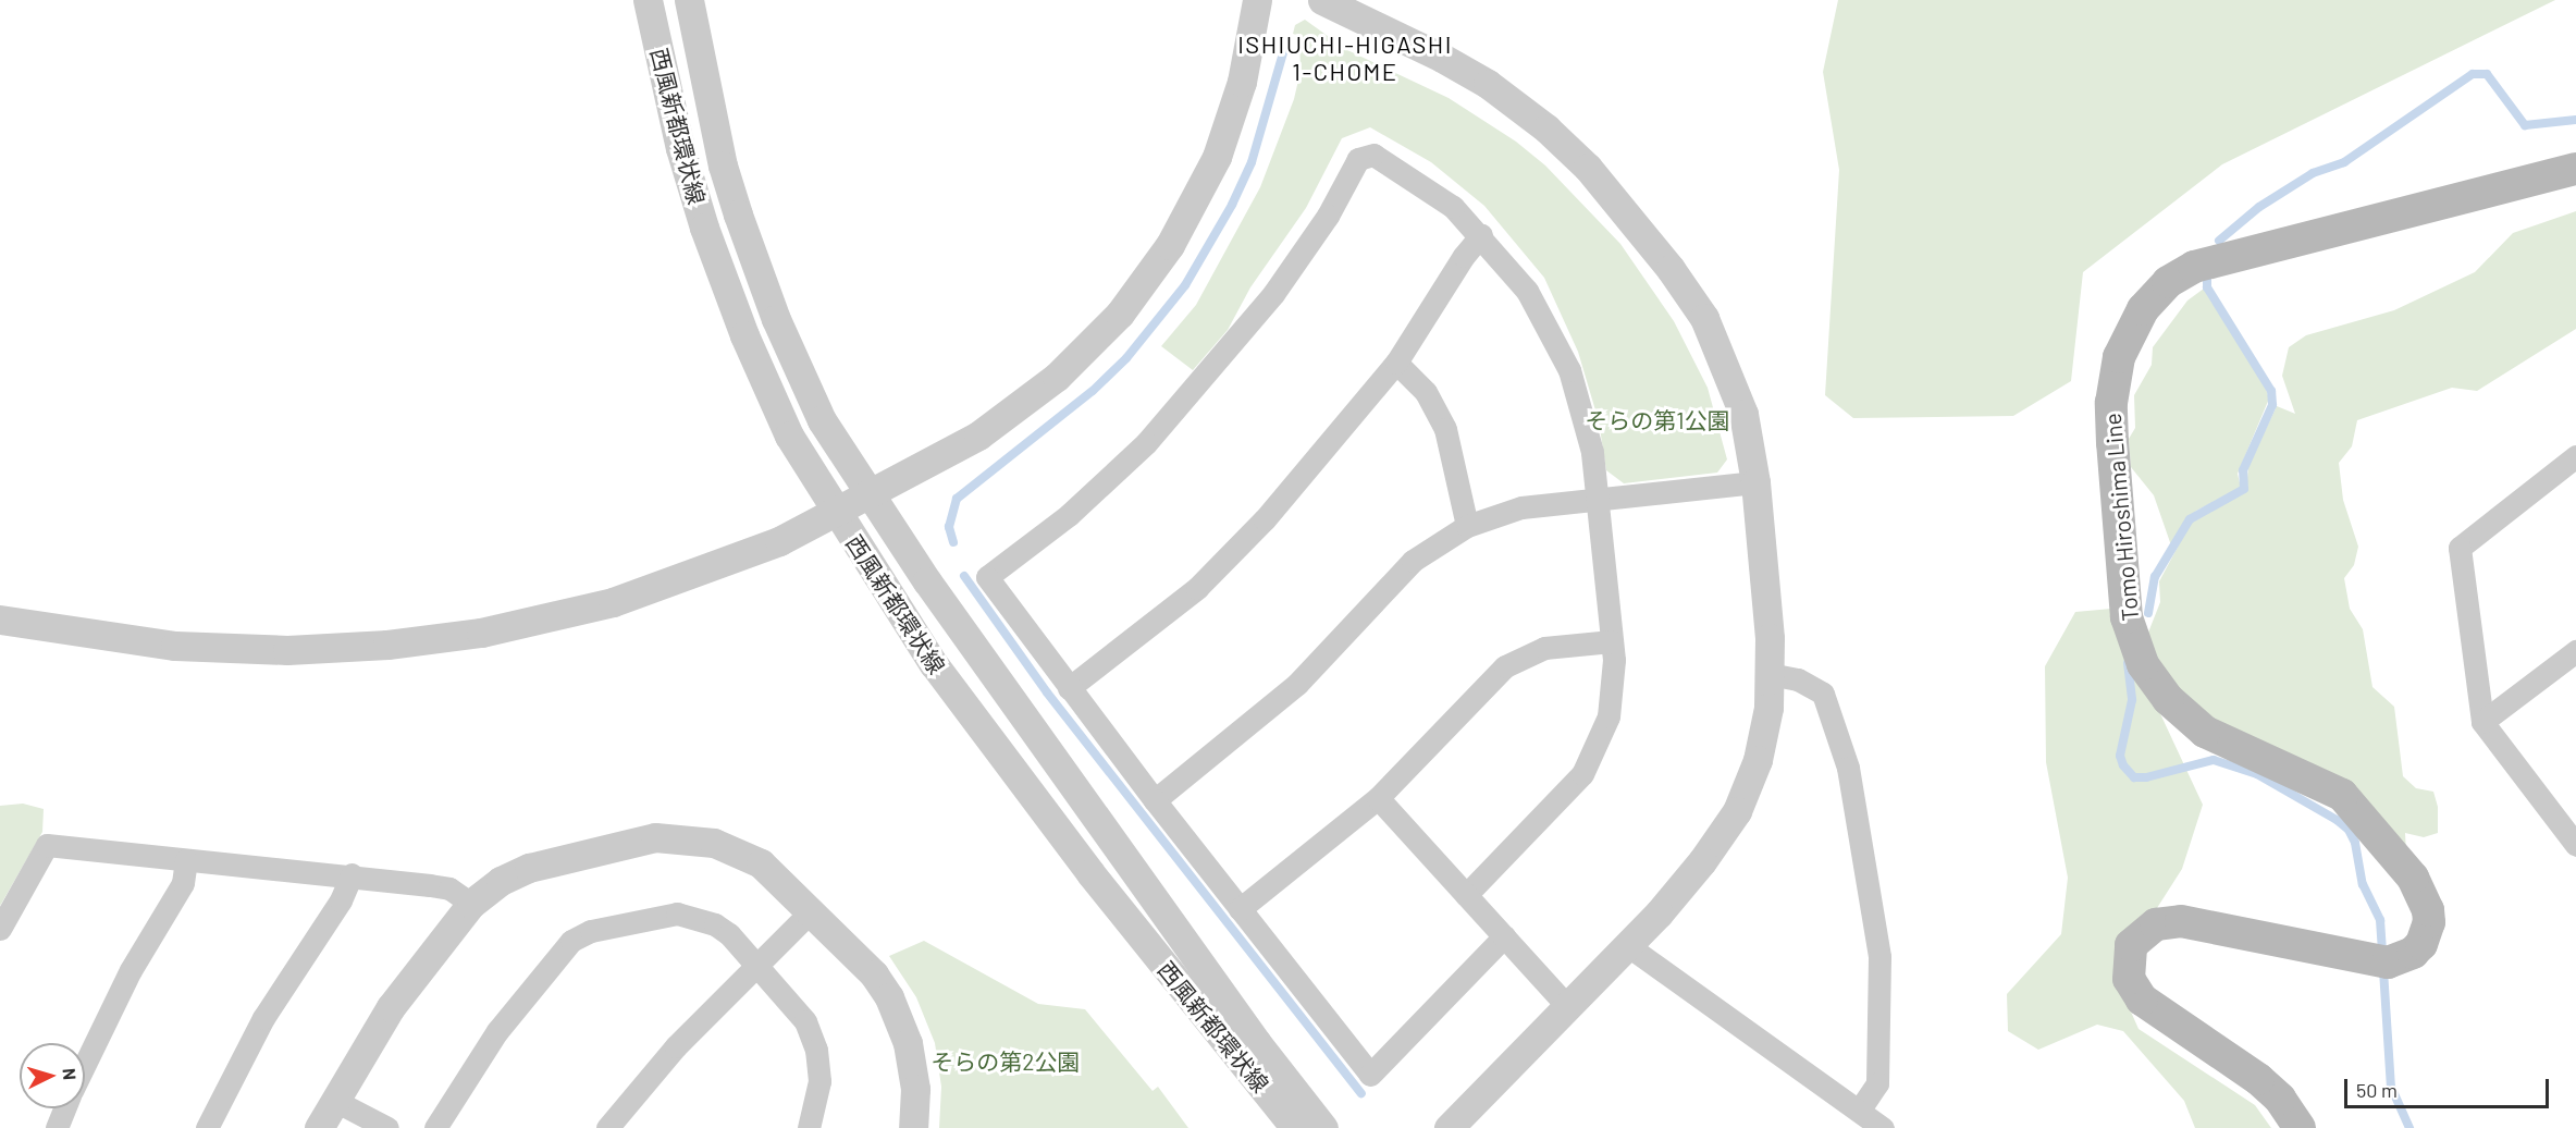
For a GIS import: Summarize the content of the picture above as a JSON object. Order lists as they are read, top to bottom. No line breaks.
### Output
{"streets":{"main road":["Tomo Hiroshima Line"],"street":["西風新都環状線"]},"districts":["ISHIUCHI-HIGASHI 1-CHOME"],"parks":["そらの第1公園","そらの第2公園"],"scale_bar":"50 m","north":"right"}
